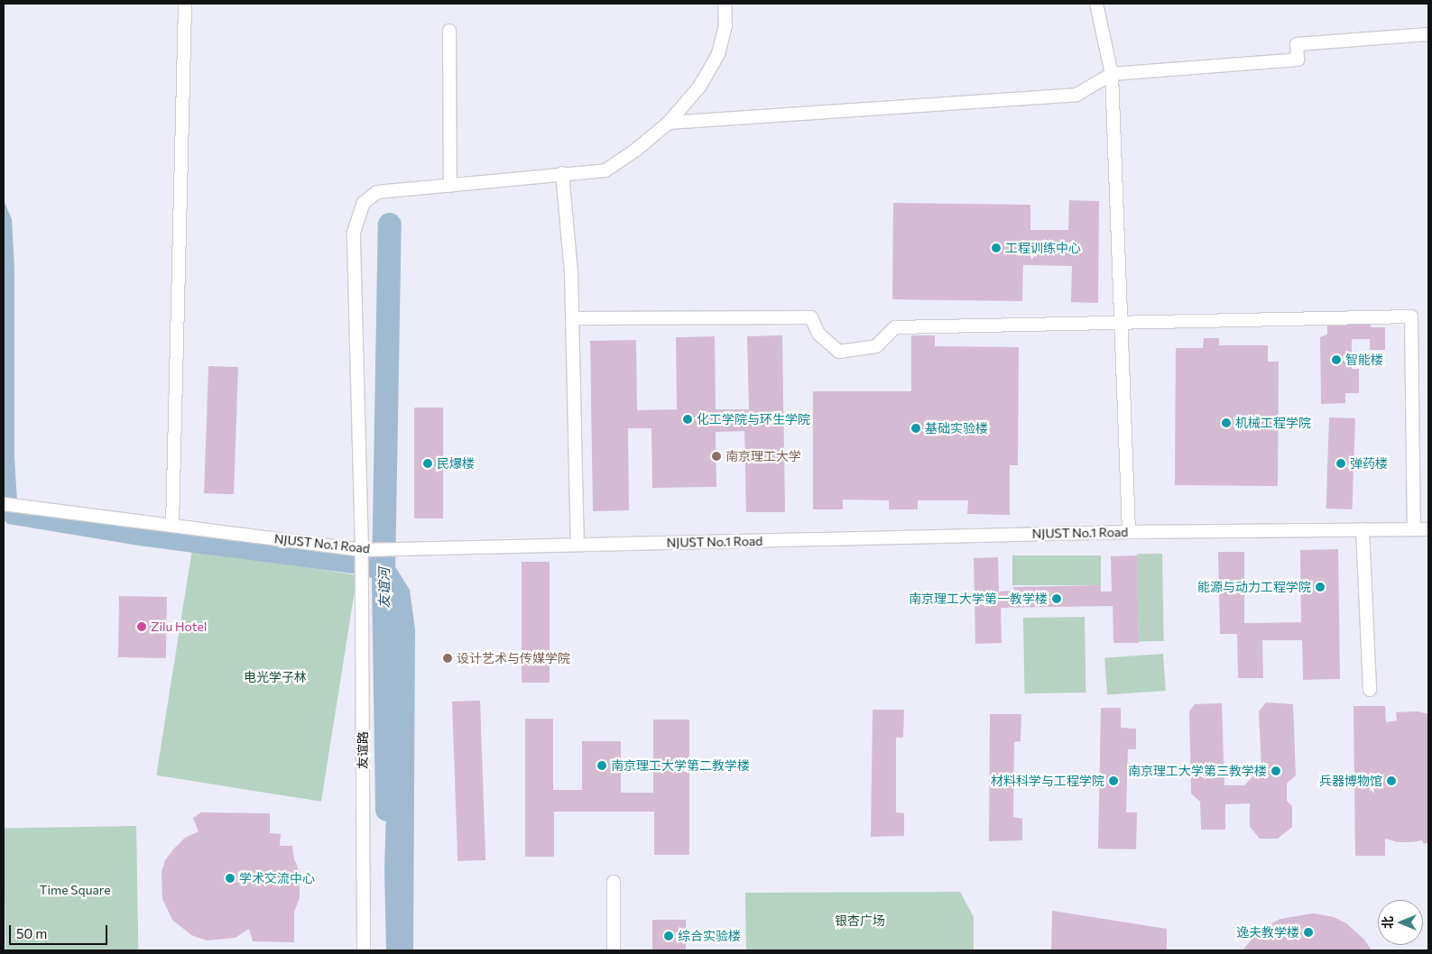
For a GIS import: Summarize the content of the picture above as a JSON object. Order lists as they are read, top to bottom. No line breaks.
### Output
{"streets":{"street":["NJUST No.1 Road","友谊路"]},"crossings":[["NJUST No.1 Road","友谊路"]],"water":["友谊河"],"parks":["电光学子林","Time Square","银杏广场"],"places":["工程训练中心","智能楼","化工学院与环生学院","机械工程学院","基础实验楼","南京理工大学","民爆楼","弹药楼","能源与动力工程学院","南京理工大学第一教学楼","Zilu Hotel","设计艺术与传媒学院","南京理工大学第二教学楼","南京理工大学第三教学楼","材料科学与工程学院","兵器博物馆","学术交流中心","逸夫教学楼","综合实验楼"],"scale_bar":"50 m","north":"left"}
